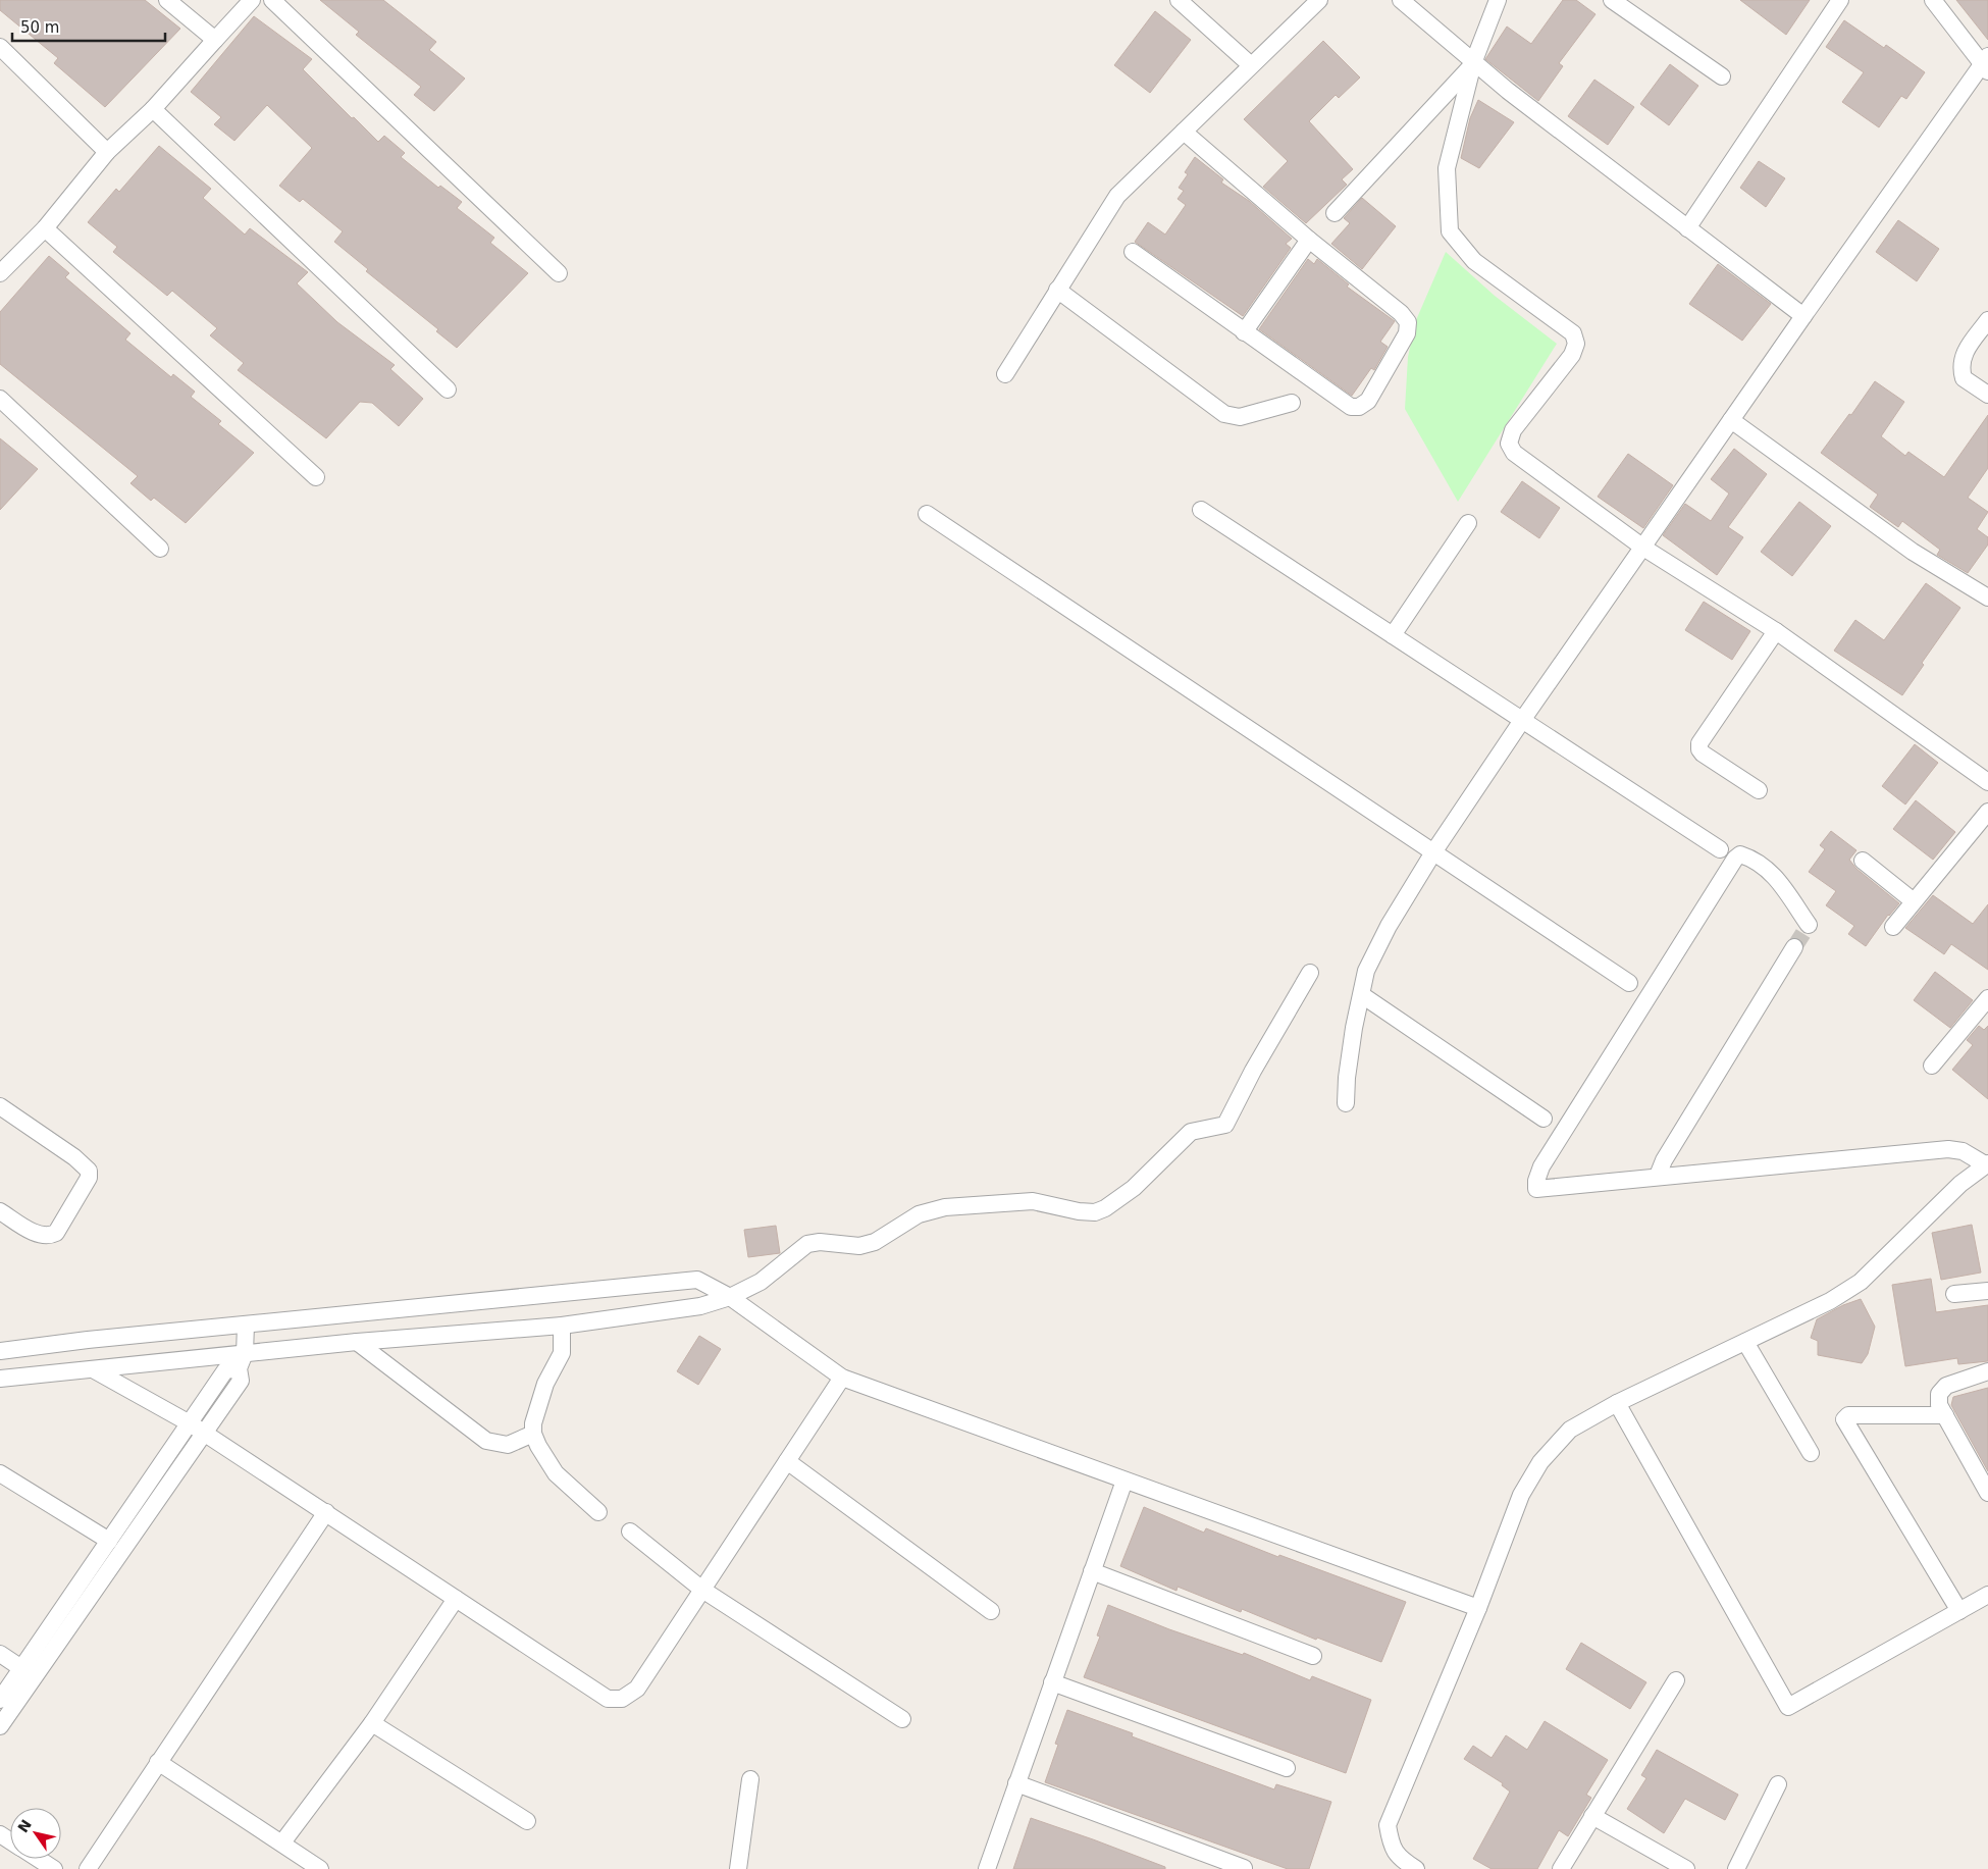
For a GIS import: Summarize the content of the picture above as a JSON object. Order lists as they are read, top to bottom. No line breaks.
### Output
{"scale_bar":"50 m","north":"top left"}
